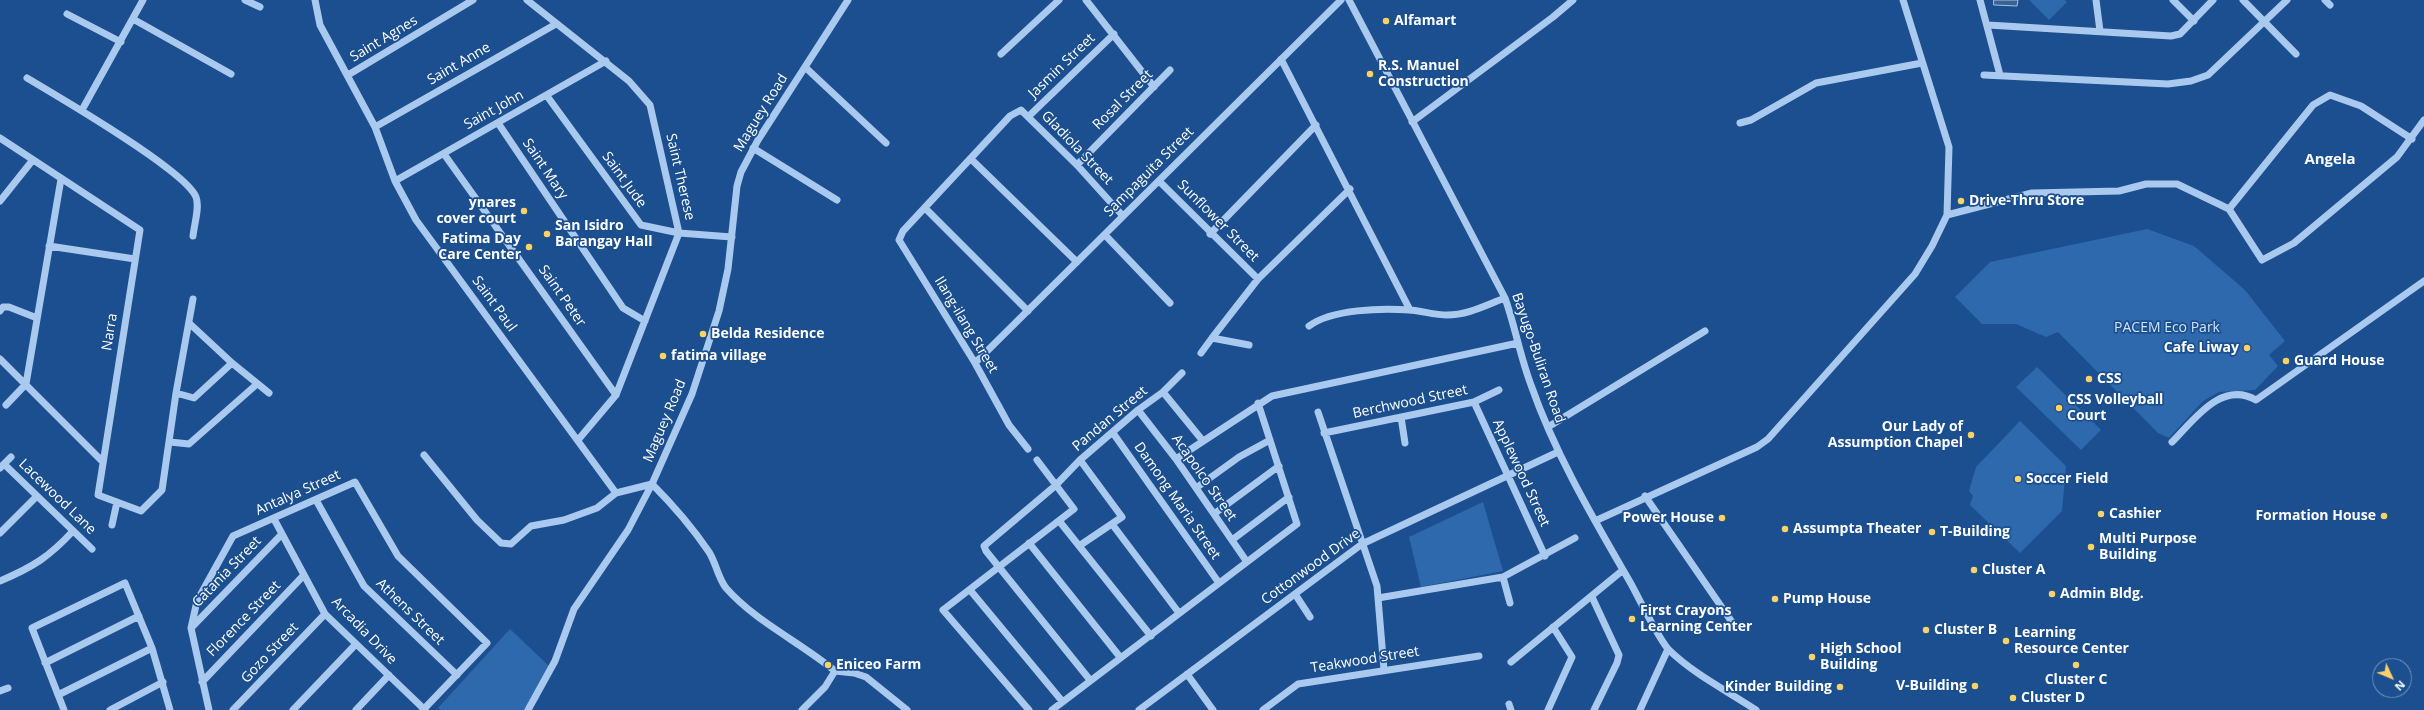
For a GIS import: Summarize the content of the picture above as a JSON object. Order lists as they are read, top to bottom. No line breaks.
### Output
{"streets":{"street":["Saint Agnes","Saint Anne","Jasmin Street","Rosal Street","Saint John","Maguey Road","Gladiola Street","Saint Mary","Sampaguita Street","Saint Therese","Saint Jude","Sunflower Street","Saint Peter","Saint Paul","Ilang-ilang Street","Narra","Bayugo-Buliran Road","Berchwood Street","Pandan Street","Applewood Street","Acapolco Street","Antalya Street","Lacewood Lane","Damong Maria Street","Cottonwood Drive","Catania Street","Athens Street","Florence Street","Arcadia Drive","Gozo Street","Teakwood Street"]},"crossings":[["Saint Agnes","Saint Paul"],["Saint Anne","Saint Therese"],["Saint Anne","Saint Paul"],["Jasmin Street","Gladiola Street"],["Rosal Street","Gladiola Street"],["Saint John","Saint Mary"],["Saint John","Saint Therese"],["Saint John","Saint Jude"],["Saint John","Saint Peter"],["Saint John","Saint Paul"],["Maguey Road","Saint Jude"],["Gladiola Street","Sampaguita Street"],["Saint Mary","Saint Therese"],["Sampaguita Street","Sunflower Street"],["Sampaguita Street","Ilang-ilang Street"],["Saint Therese","Saint Jude"],["Saint Therese","Saint Peter"],["Saint Therese","Saint Paul"],["Bayugo-Buliran Road","Cottonwood Drive"],["Berchwood Street","Applewood Street"],["Pandan Street","Acapolco Street"],["Pandan Street","Damong Maria Street"],["Applewood Street","Cottonwood Drive"],["Antalya Street","Catania Street"],["Antalya Street","Athens Street"],["Antalya Street","Florence Street"],["Antalya Street","Arcadia Drive"],["Catania Street","Arcadia Drive"],["Florence Street","Arcadia Drive"],["Arcadia Drive","Gozo Street"]],"districts":["Angela"],"parks":["PACEM Eco Park"],"places":["Alfamart","R.S. Manuel Construction","Drive-Thru Store","ynares cover court","San Isidro Barangay Hall","Fatima Day Care Center","Belda Residence","Cafe Liway","fatima village","Guard House","CSS","CSS Volleyball Court","Our Lady of Assumption Chapel","Soccer Field","Cashier","Formation House","Power House","Assumpta Theater","T-Building","Multi Purpose Building","Cluster A","Admin Bldg.","Pump House","First Crayons Learning Center","Cluster B","Learning Resource Center","High School Building","Eniceo Farm","Cluster C","V-Building","Kinder Building","Cluster D"],"north":"bottom right"}
